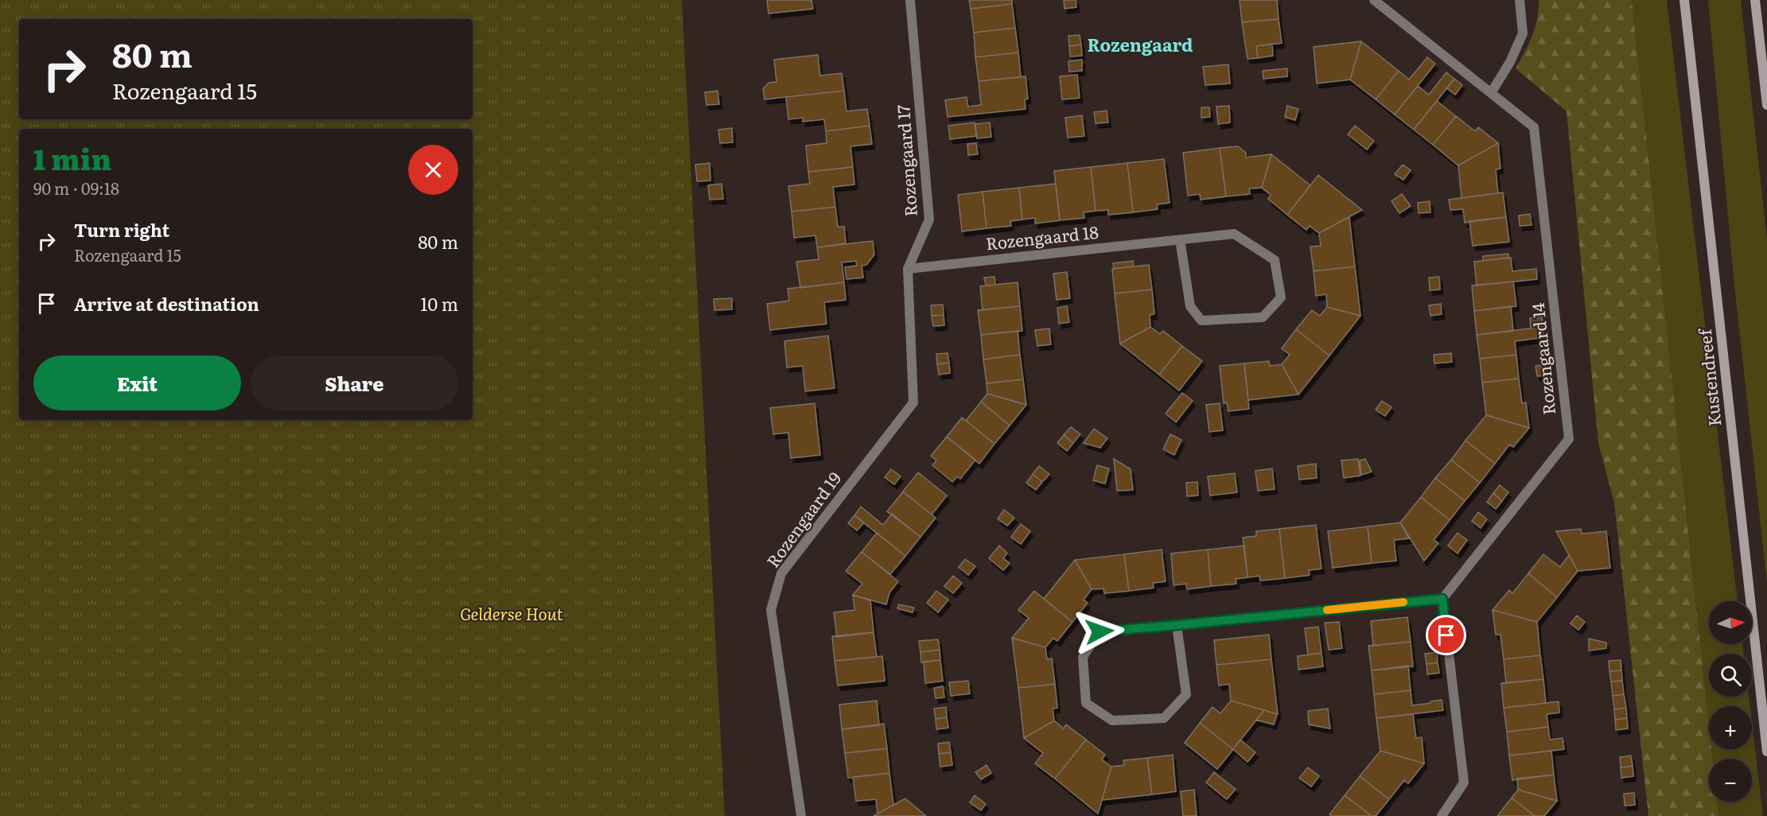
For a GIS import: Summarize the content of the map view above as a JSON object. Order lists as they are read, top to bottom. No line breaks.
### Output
{"streets":{"main road":["Kustendreef"],"street":["Rozengaard 17","Rozengaard 18","Rozengaard 14","Rozengaard 19"]},"crossings":[["Rozengaard 17","Rozengaard 18"],["Rozengaard 17","Rozengaard 19"]],"districts":["Rozengaard"],"parks":["Gelderse Hout"],"north":"right","page":{"turn":["80 m","Rozengaard 15"],"heading":["1 min","90 m · 09:18"],"list":[{"name":"Turn right","note":"Rozengaard 15","value":"80 m"},{"name":"Arrive at destination","value":"10 m"}],"buttons":["Exit","Share"],"map_buttons":["+","−"]}}
